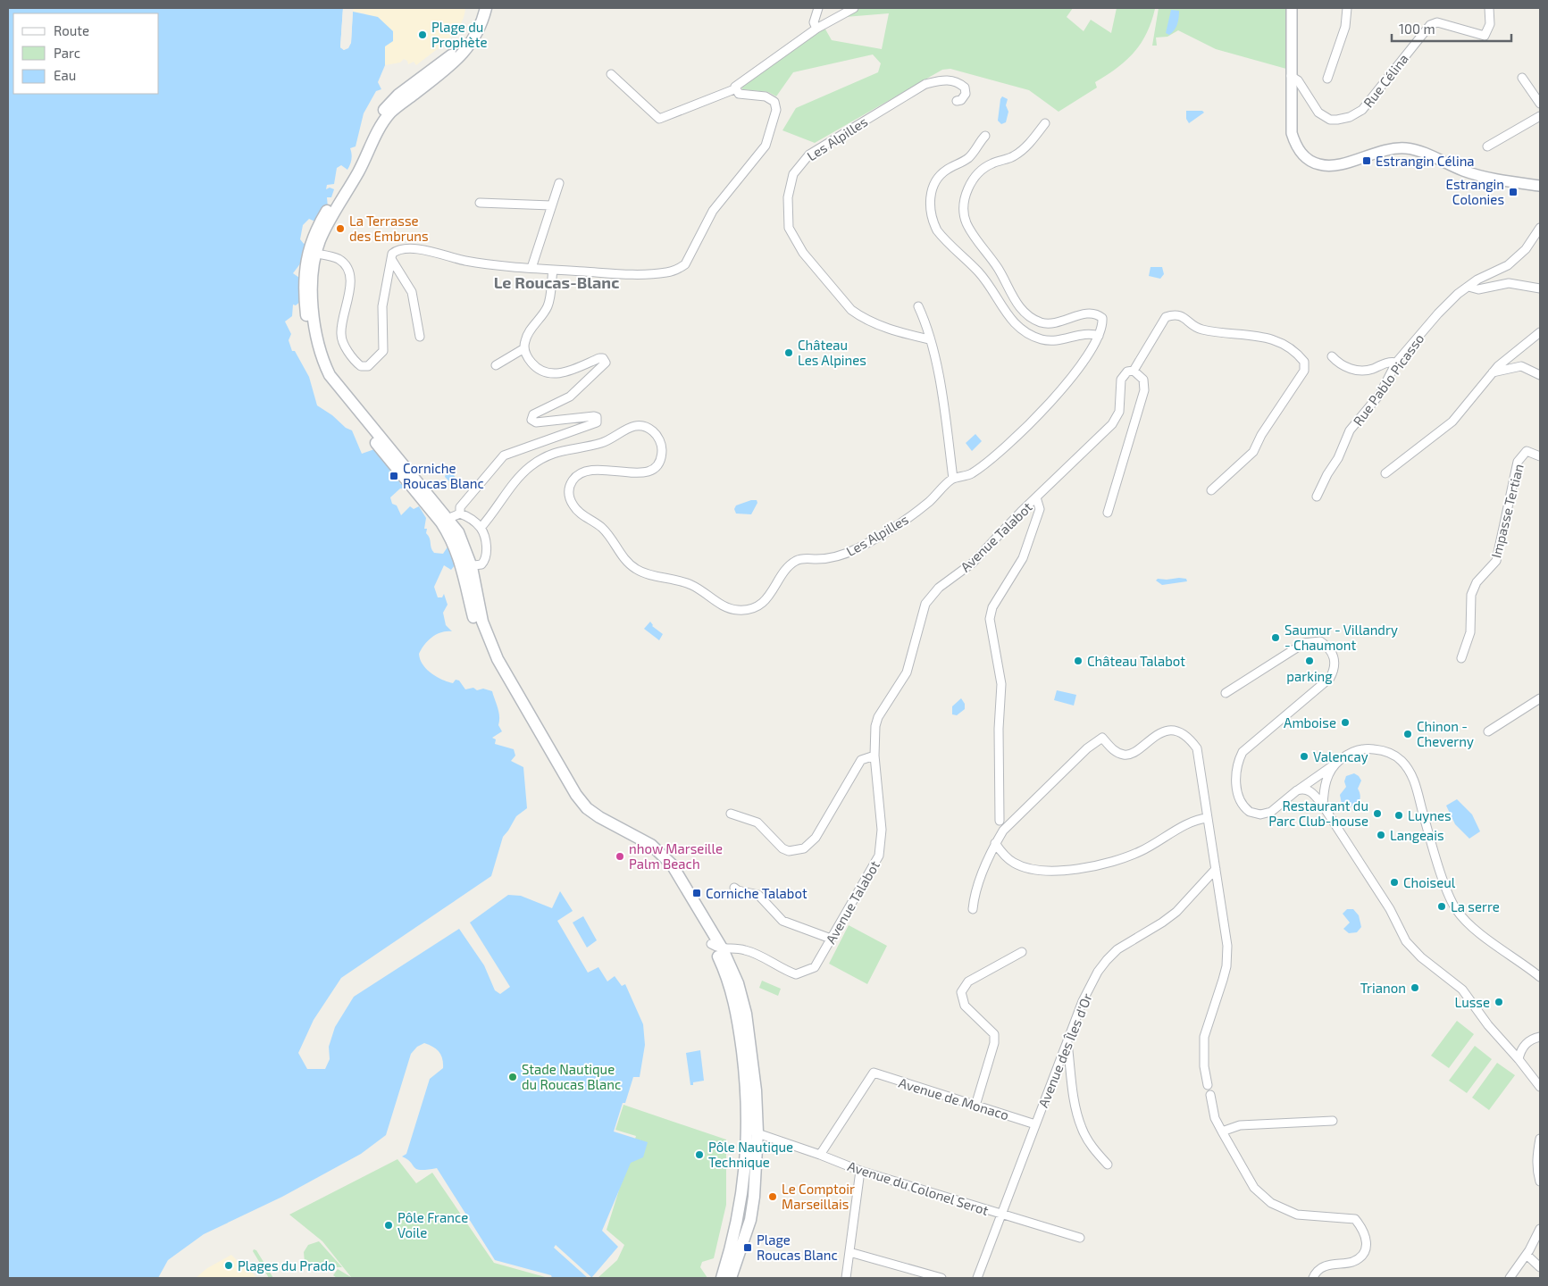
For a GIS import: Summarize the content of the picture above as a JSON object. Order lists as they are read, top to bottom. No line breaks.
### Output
{"streets":{"street":["Rue Célina","Les Alpilles","Rue Pablo Picasso","Impasse Tertian","Avenue Talabot","Avenue des Îles d'Or","Avenue de Monaco","Avenue du Colonel Serot"]},"crossings":[["Avenue des Îles d'Or","Avenue de Monaco"],["Avenue des Îles d'Or","Avenue du Colonel Serot"],["Avenue de Monaco","Avenue du Colonel Serot"]],"districts":["Le Roucas-Blanc"],"places":{"other":["Plage du Prophète","La Terrasse des Embruns","Château Les Alpines","Saumur - Villandry - Chaumont","Château Talabot","parking","Amboise","Chinon - Cheverny","Valencay","Restaurant du Parc Club-house","Luynes","Langeais","nhow Marseille Palm Beach","Choiseul","La serre","Trianon","Lusse","Stade Nautique du Roucas Blanc","Pôle Nautique Technique","Le Comptoir Marseillais","Pôle France Voile","Plages du Prado"],"transit":["Estrangin Célina","Estrangin Colonies","Corniche Roucas Blanc","Corniche Talabot","Plage Roucas Blanc"]},"legend":["Route","Parc","Eau"],"scale_bar":"100 m"}
